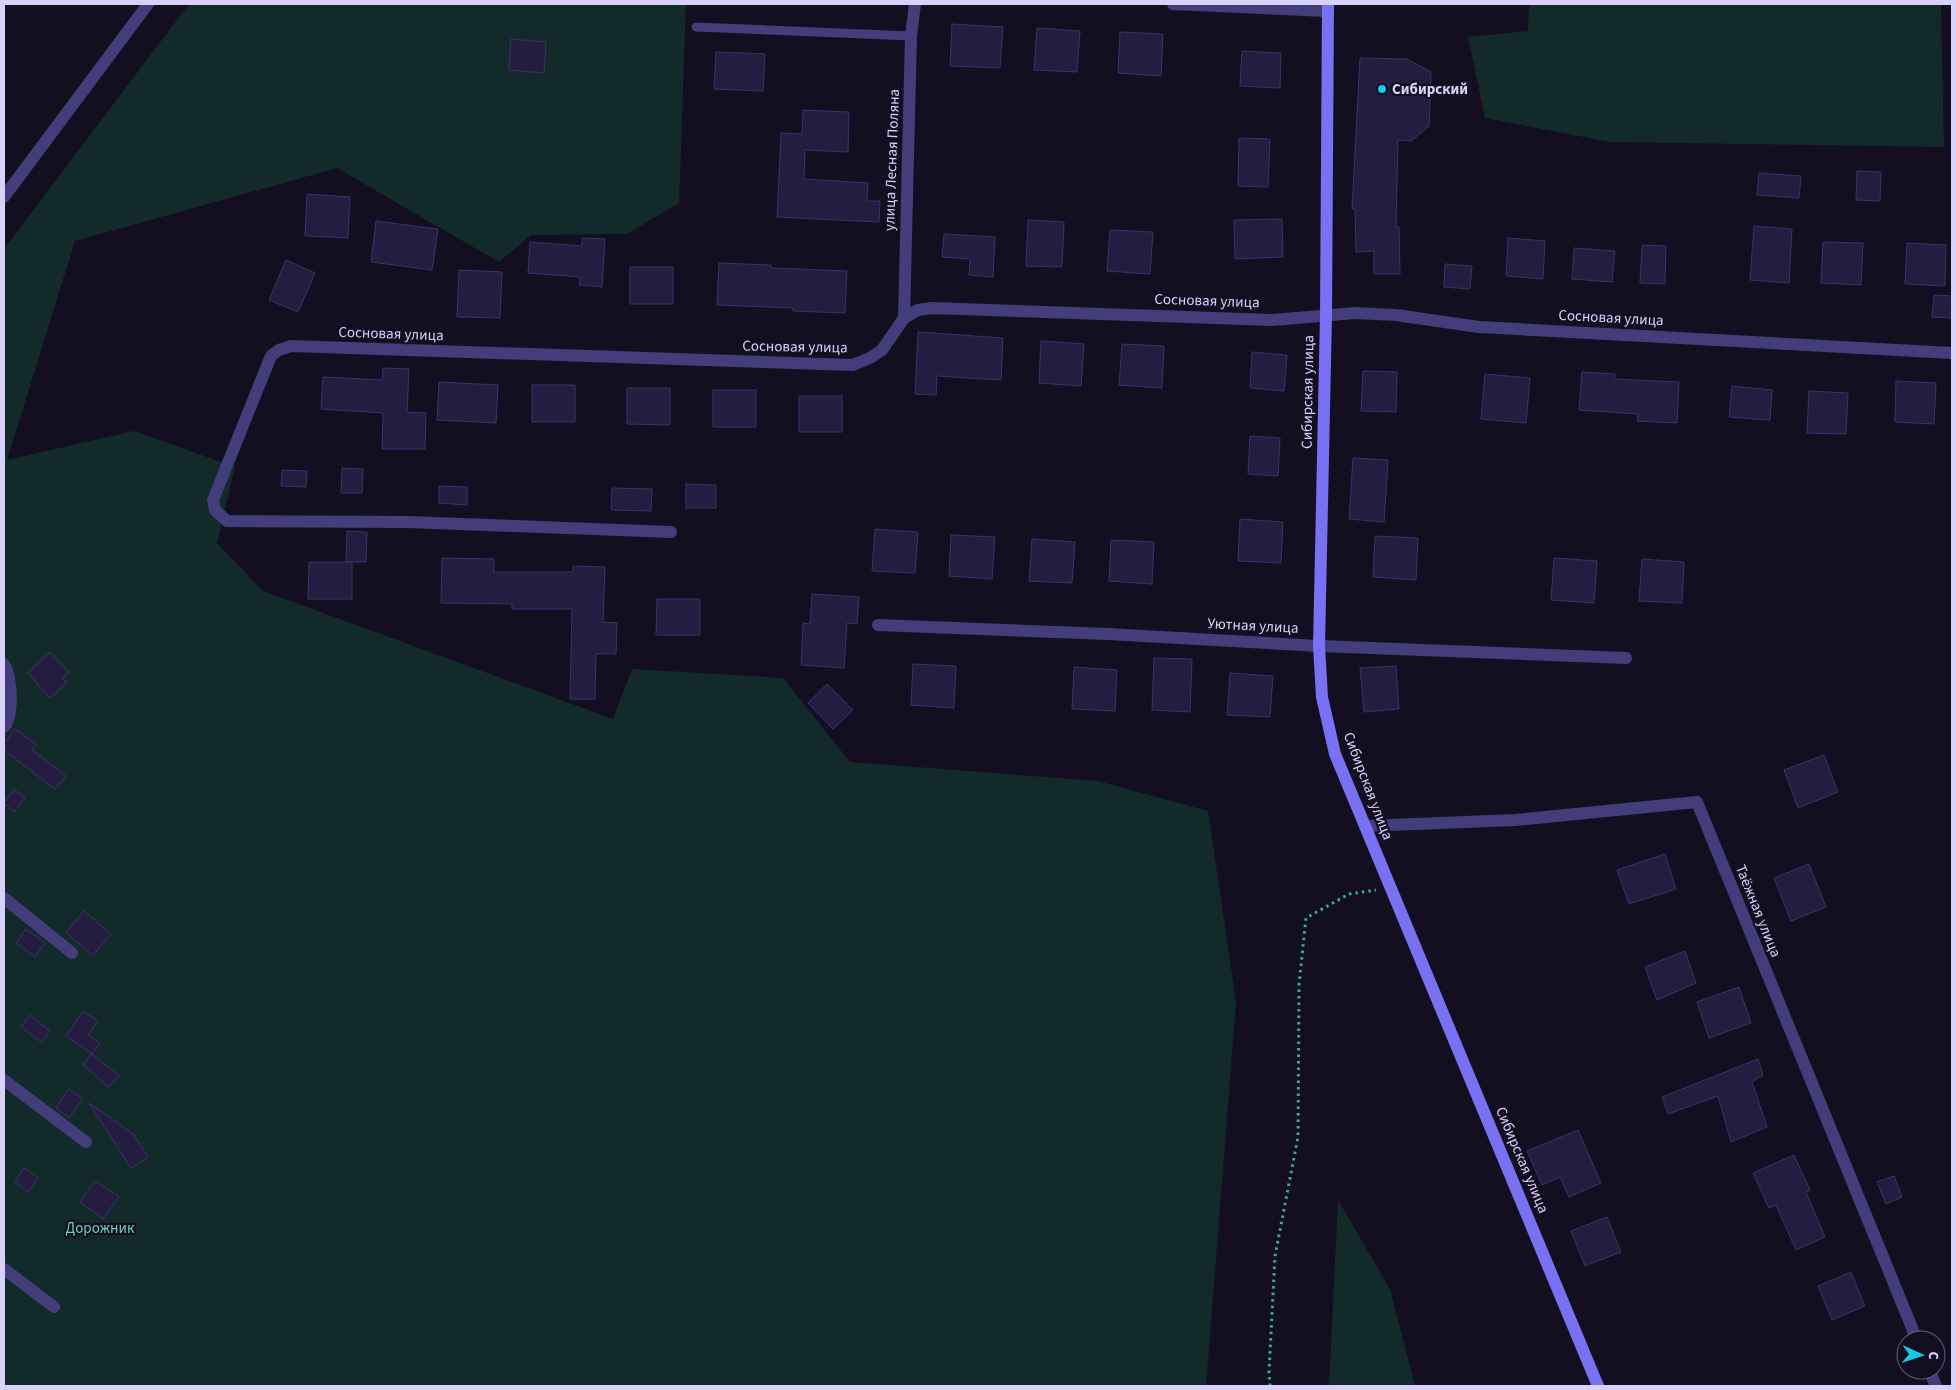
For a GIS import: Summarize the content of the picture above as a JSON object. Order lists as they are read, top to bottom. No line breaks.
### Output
{"streets":{"street":["улица Лесная Поляна","Сосновая улица","Сибирская улица","Уютная улица","Таёжная улица"]},"crossings":[["улица Лесная Поляна","Сосновая улица"],["Сосновая улица","Сибирская улица"],["Сибирская улица","Уютная улица"],["Сибирская улица","Таёжная улица"]],"parks":["Дорожник"],"places":["Сибирский"],"north":"right"}
